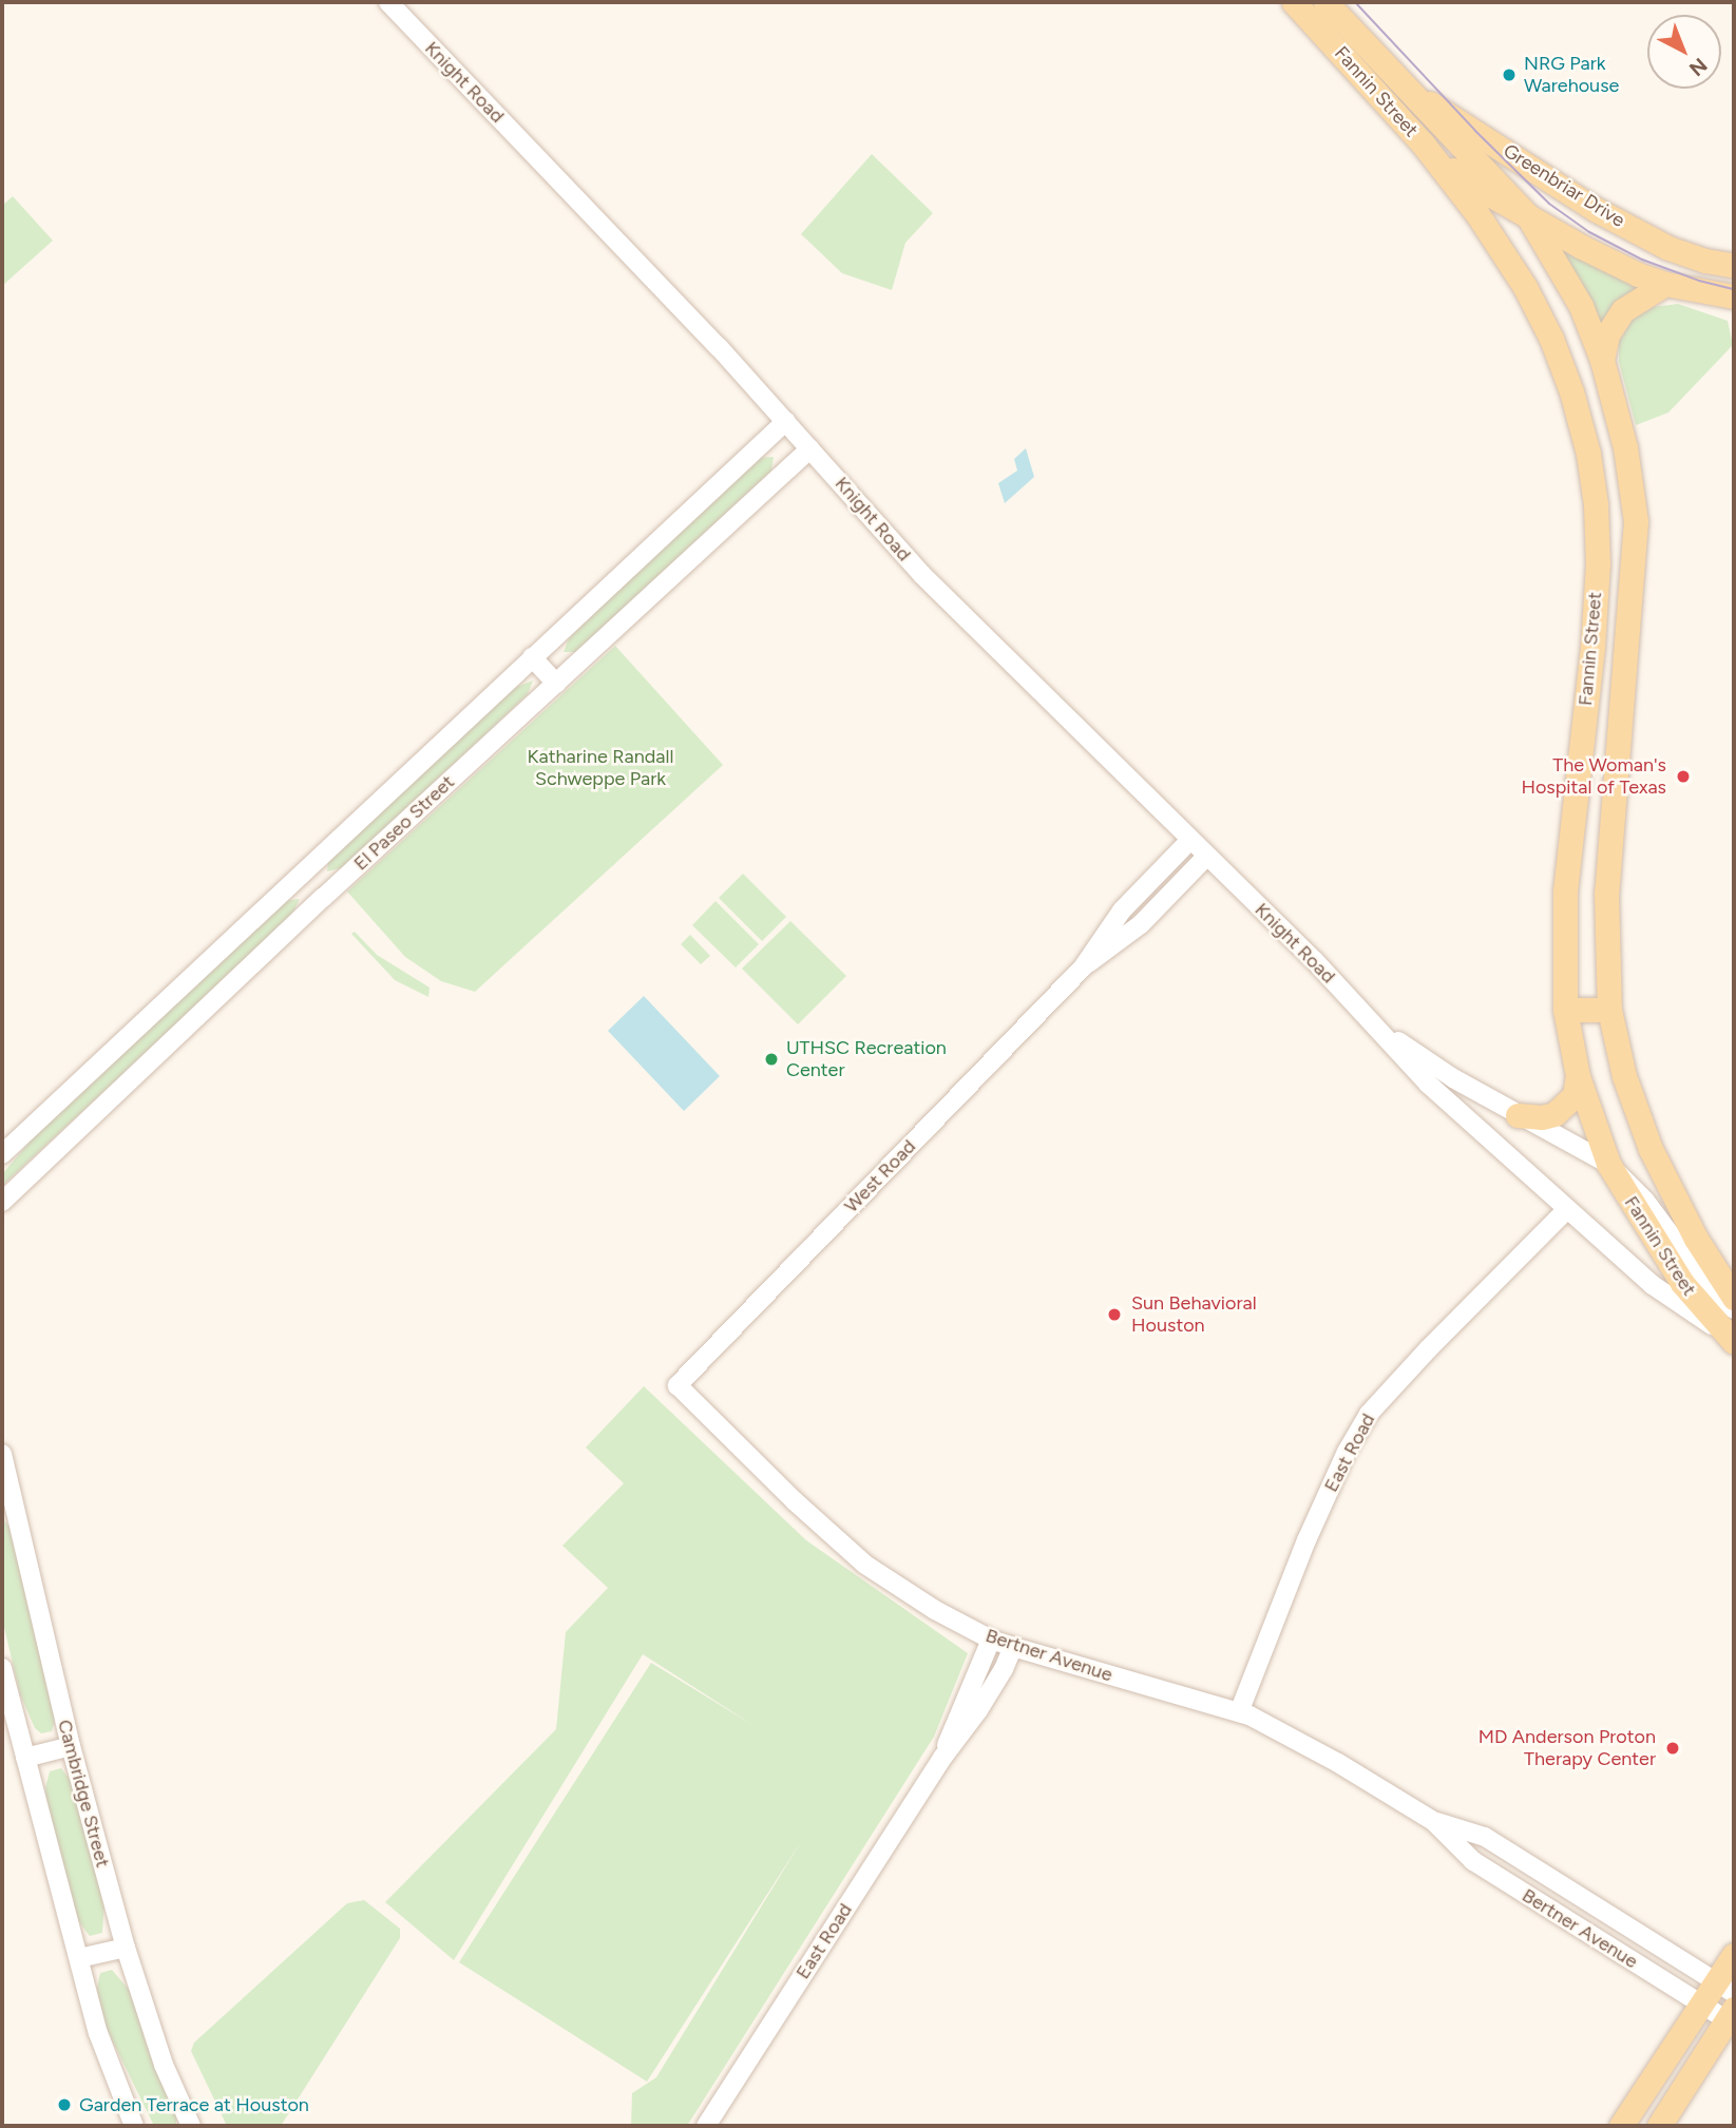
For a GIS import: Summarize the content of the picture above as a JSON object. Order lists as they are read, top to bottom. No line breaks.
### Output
{"streets":{"main road":["Fannin Street","Greenbriar Drive"],"street":["Knight Road","El Paseo Street","West Road","East Road","Bertner Avenue","Cambridge Street"]},"crossings":[["Knight Road","Fannin Street"],["Knight Road","El Paseo Street"],["Knight Road","West Road"],["Knight Road","East Road"],["Fannin Street","Greenbriar Drive"],["West Road","Bertner Avenue"],["East Road","Bertner Avenue"]],"parks":["Katharine Randall Schweppe Park"],"places":["NRG Park Warehouse","The Woman's Hospital of Texas","UTHSC Recreation Center","Sun Behavioral Houston","MD Anderson Proton Therapy Center","Garden Terrace at Houston"],"north":"bottom right"}
